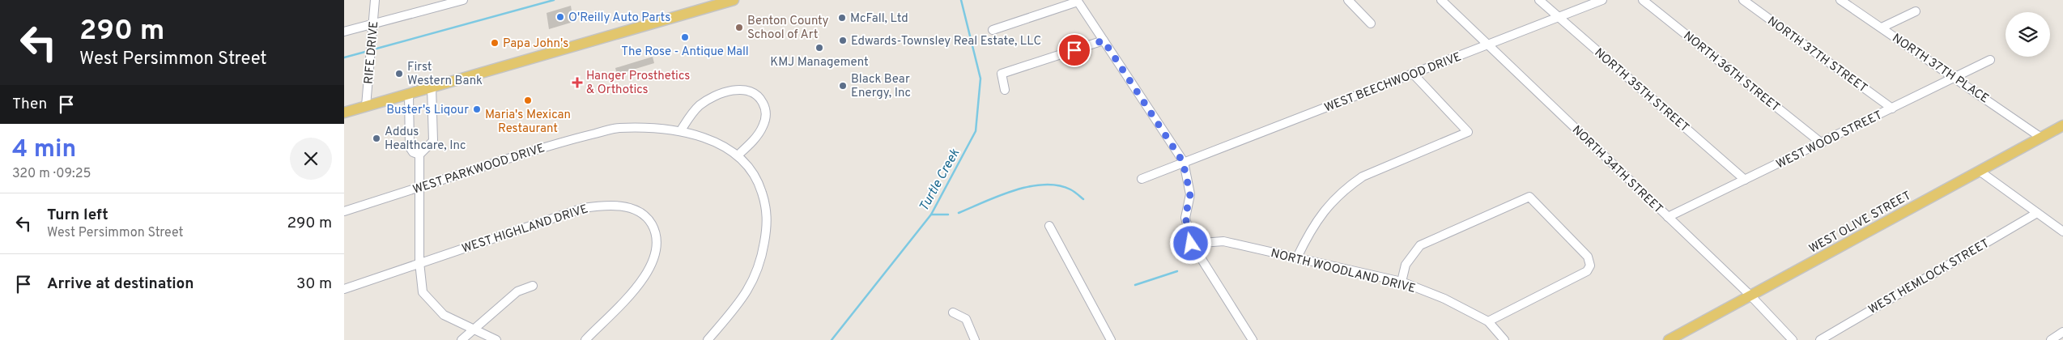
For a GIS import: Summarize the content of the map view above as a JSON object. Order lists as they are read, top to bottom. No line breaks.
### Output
{"streets":{"main road":["WEST OLIVE STREET"],"street":["RIFE DRIVE","NORTH 37TH STREET","NORTH 37TH PLACE","NORTH 36TH STREET","WEST BEECHWOOD DRIVE","NORTH 35TH STREET","WEST WOOD STREET","WEST PARKWOOD DRIVE","NORTH 34TH STREET","WEST HIGHLAND DRIVE","NORTH WOODLAND DRIVE","WEST HEMLOCK STREET"]},"crossings":[["NORTH 37TH STREET","WEST WOOD STREET"],["NORTH 37TH PLACE","WEST WOOD STREET"],["NORTH 37TH PLACE","WEST OLIVE STREET"],["NORTH 36TH STREET","WEST WOOD STREET"],["WEST BEECHWOOD DRIVE","NORTH 35TH STREET"],["WEST BEECHWOOD DRIVE","NORTH 34TH STREET"],["NORTH 35TH STREET","WEST WOOD STREET"],["WEST WOOD STREET","NORTH 34TH STREET"],["NORTH 34TH STREET","WEST OLIVE STREET"]],"water":["Turtle Creek"],"places":{"other":["O'Reilly Auto Parts","McFall, Ltd","Benton County School of Art","The Rose - Antique Mall","Edwards-Townsley Real Estate, LLC","Papa John's","KMJ Management","First Western Bank","Black Bear Energy, Inc","Maria's Mexican Restaurant","Buster's Liqour","Addus Healthcare, Inc"],"health":["Hanger Prosthetics & Orthotics"]},"page":{"turn":["290 m","West Persimmon Street"],"then":"Then","heading":["4 min","320 m · 09:25"],"list":[{"name":"Turn left","note":"West Persimmon Street","value":"290 m"},{"name":"Arrive at destination","value":"30 m"}]}}
